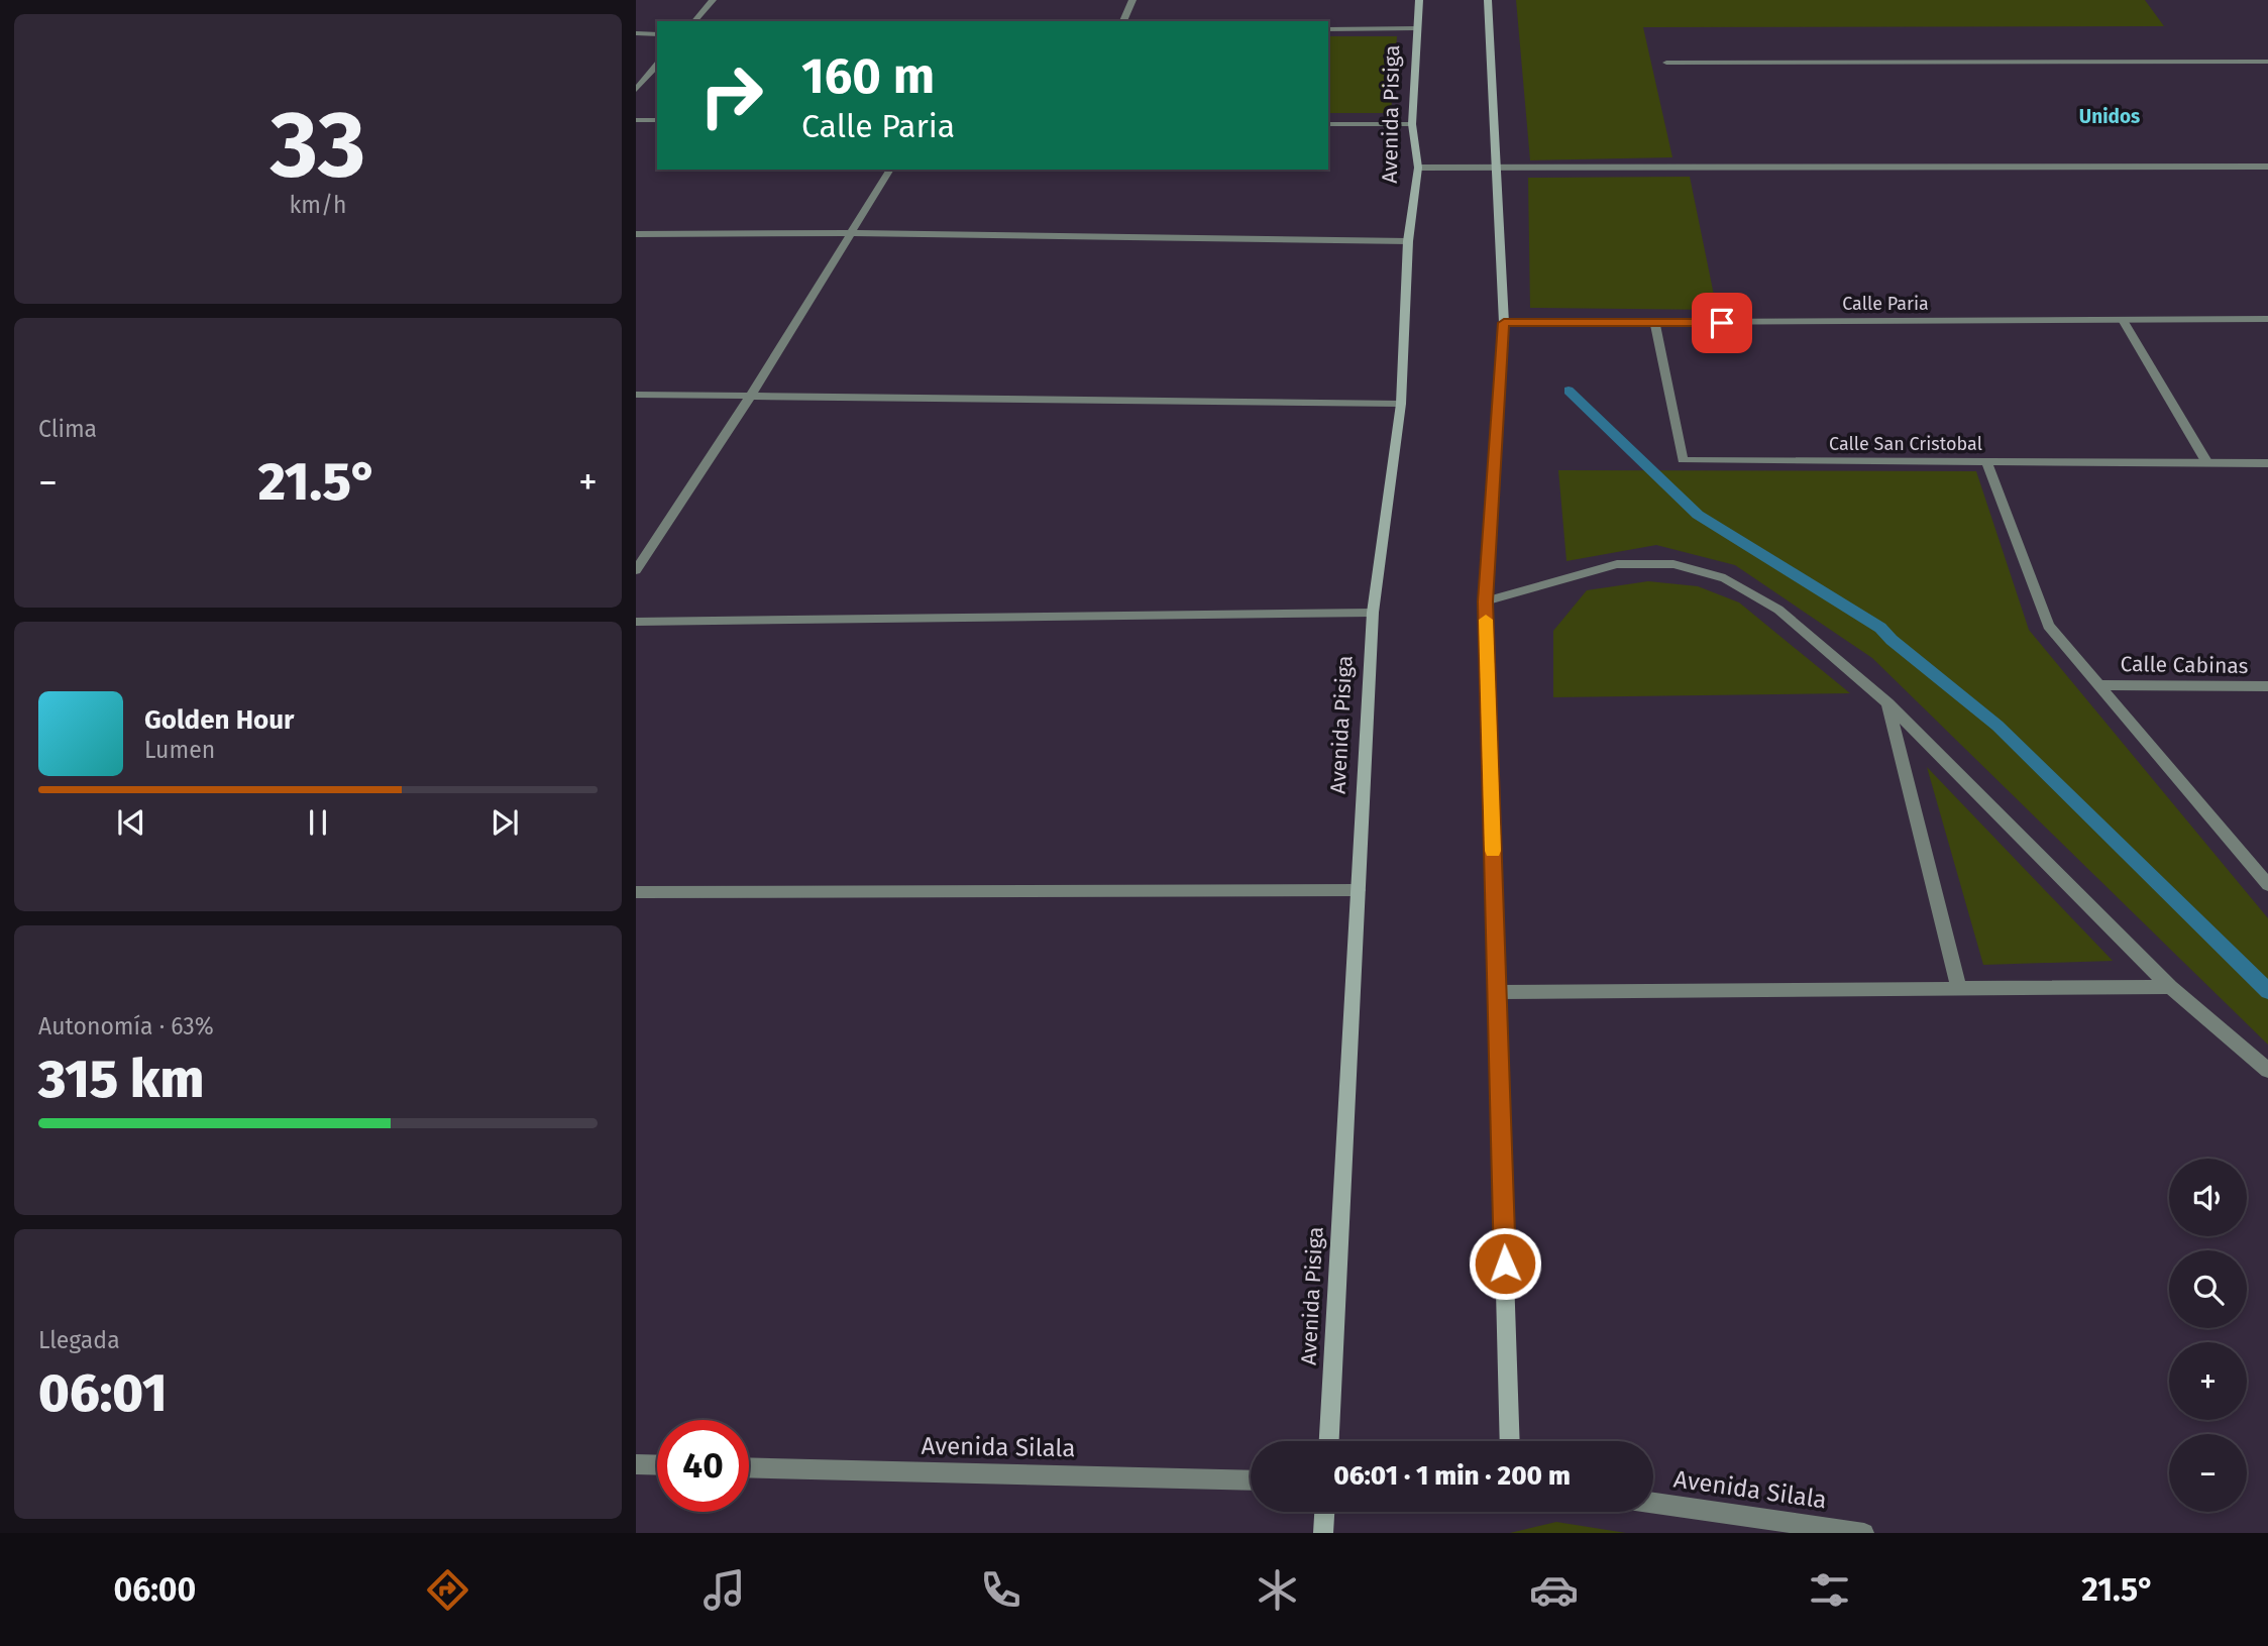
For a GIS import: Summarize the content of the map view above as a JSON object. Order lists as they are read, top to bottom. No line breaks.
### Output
{"streets":{"street":["Avenida Pisiga","Calle Paria","Calle San Cristobal","Calle Cabinas","Avenida Silala"]},"crossings":[["Calle Paria","Calle San Cristobal"]],"districts":["Unidos"],"page":{"tile":[["33","km/h"],"Clima",["Autonomía · 63%","315 km"],["Llegada","06:01"]],"turn":["160 m","Calle Paria"],"heat":["−","21.5°","+"],"song":["Golden Hour","Lumen"],"map_buttons":["+","−"],"limit":"40","trip":"06:01 · 1 min · 200 m","tabs":["06:00","21.5°"]}}
